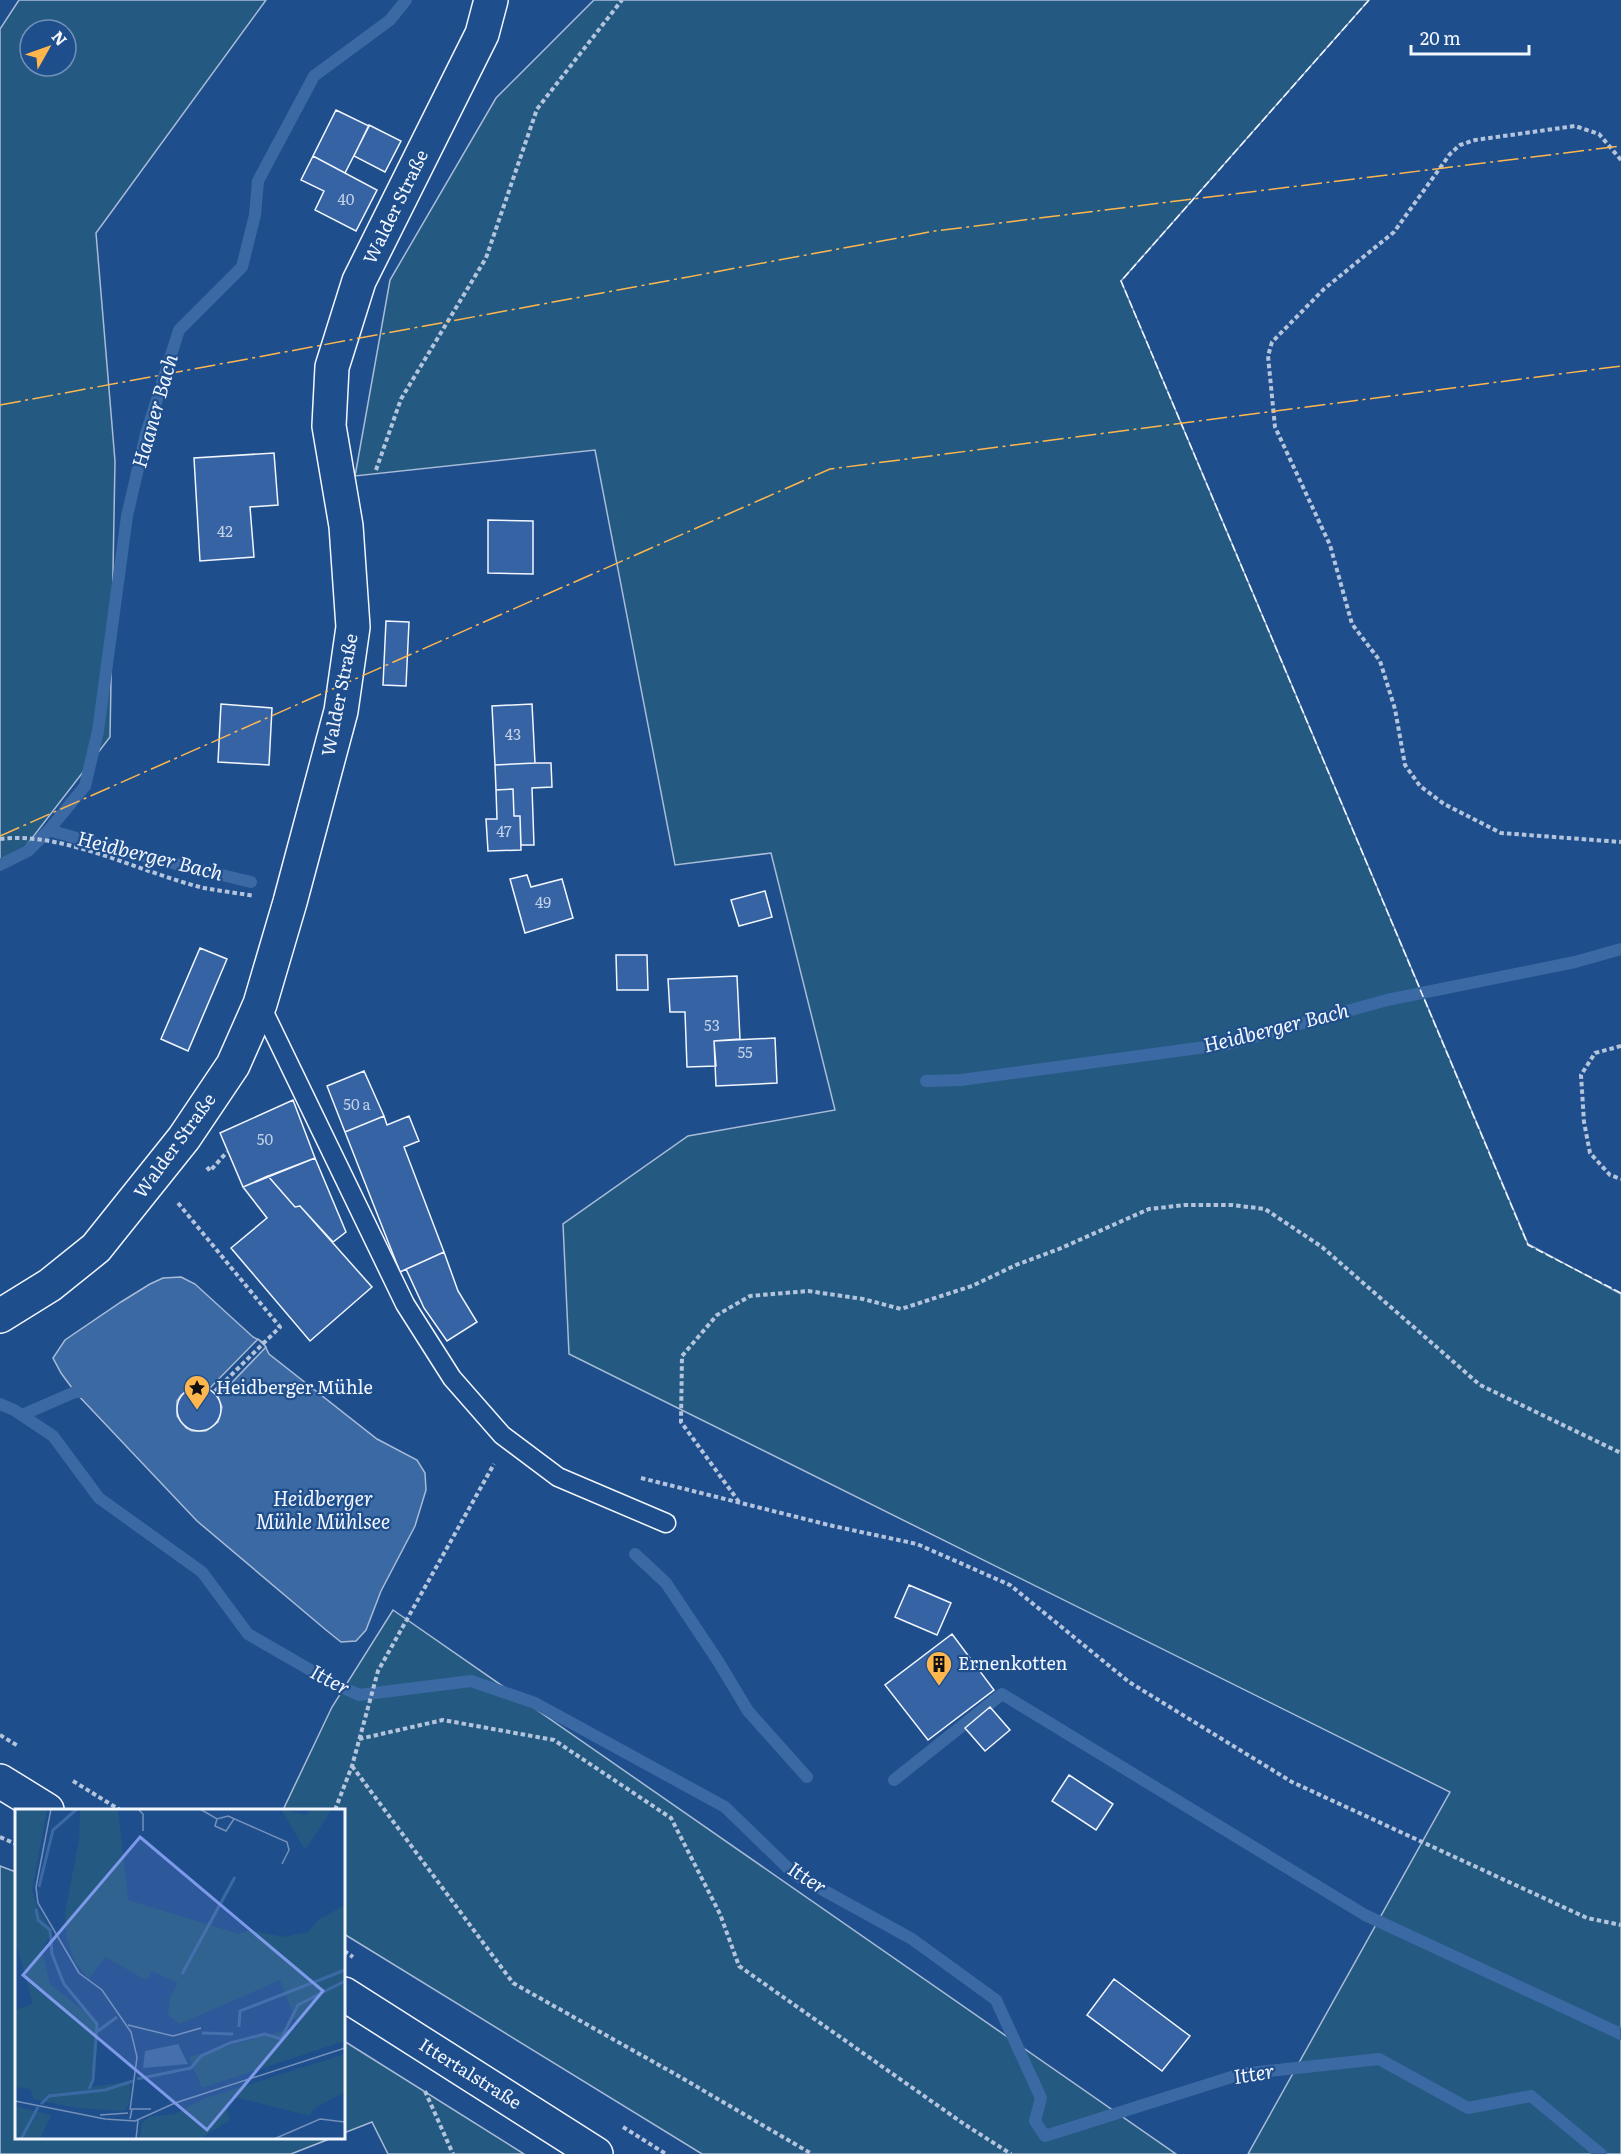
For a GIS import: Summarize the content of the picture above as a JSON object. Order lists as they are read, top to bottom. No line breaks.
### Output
{"streets":{"street":["Walder Straße","Ittertalstraße"]},"water":["Haaner Bach","Heidberger Bach","Heidberger Mühle Mühlsee","Itter"],"places":{"place":["Heidberger Mühle"],"building":["Ernenkotten"]},"house_numbers":["40","42","43","47","49","53","55","50 a","50"],"scale_bar":"20 m","north":"top right"}
